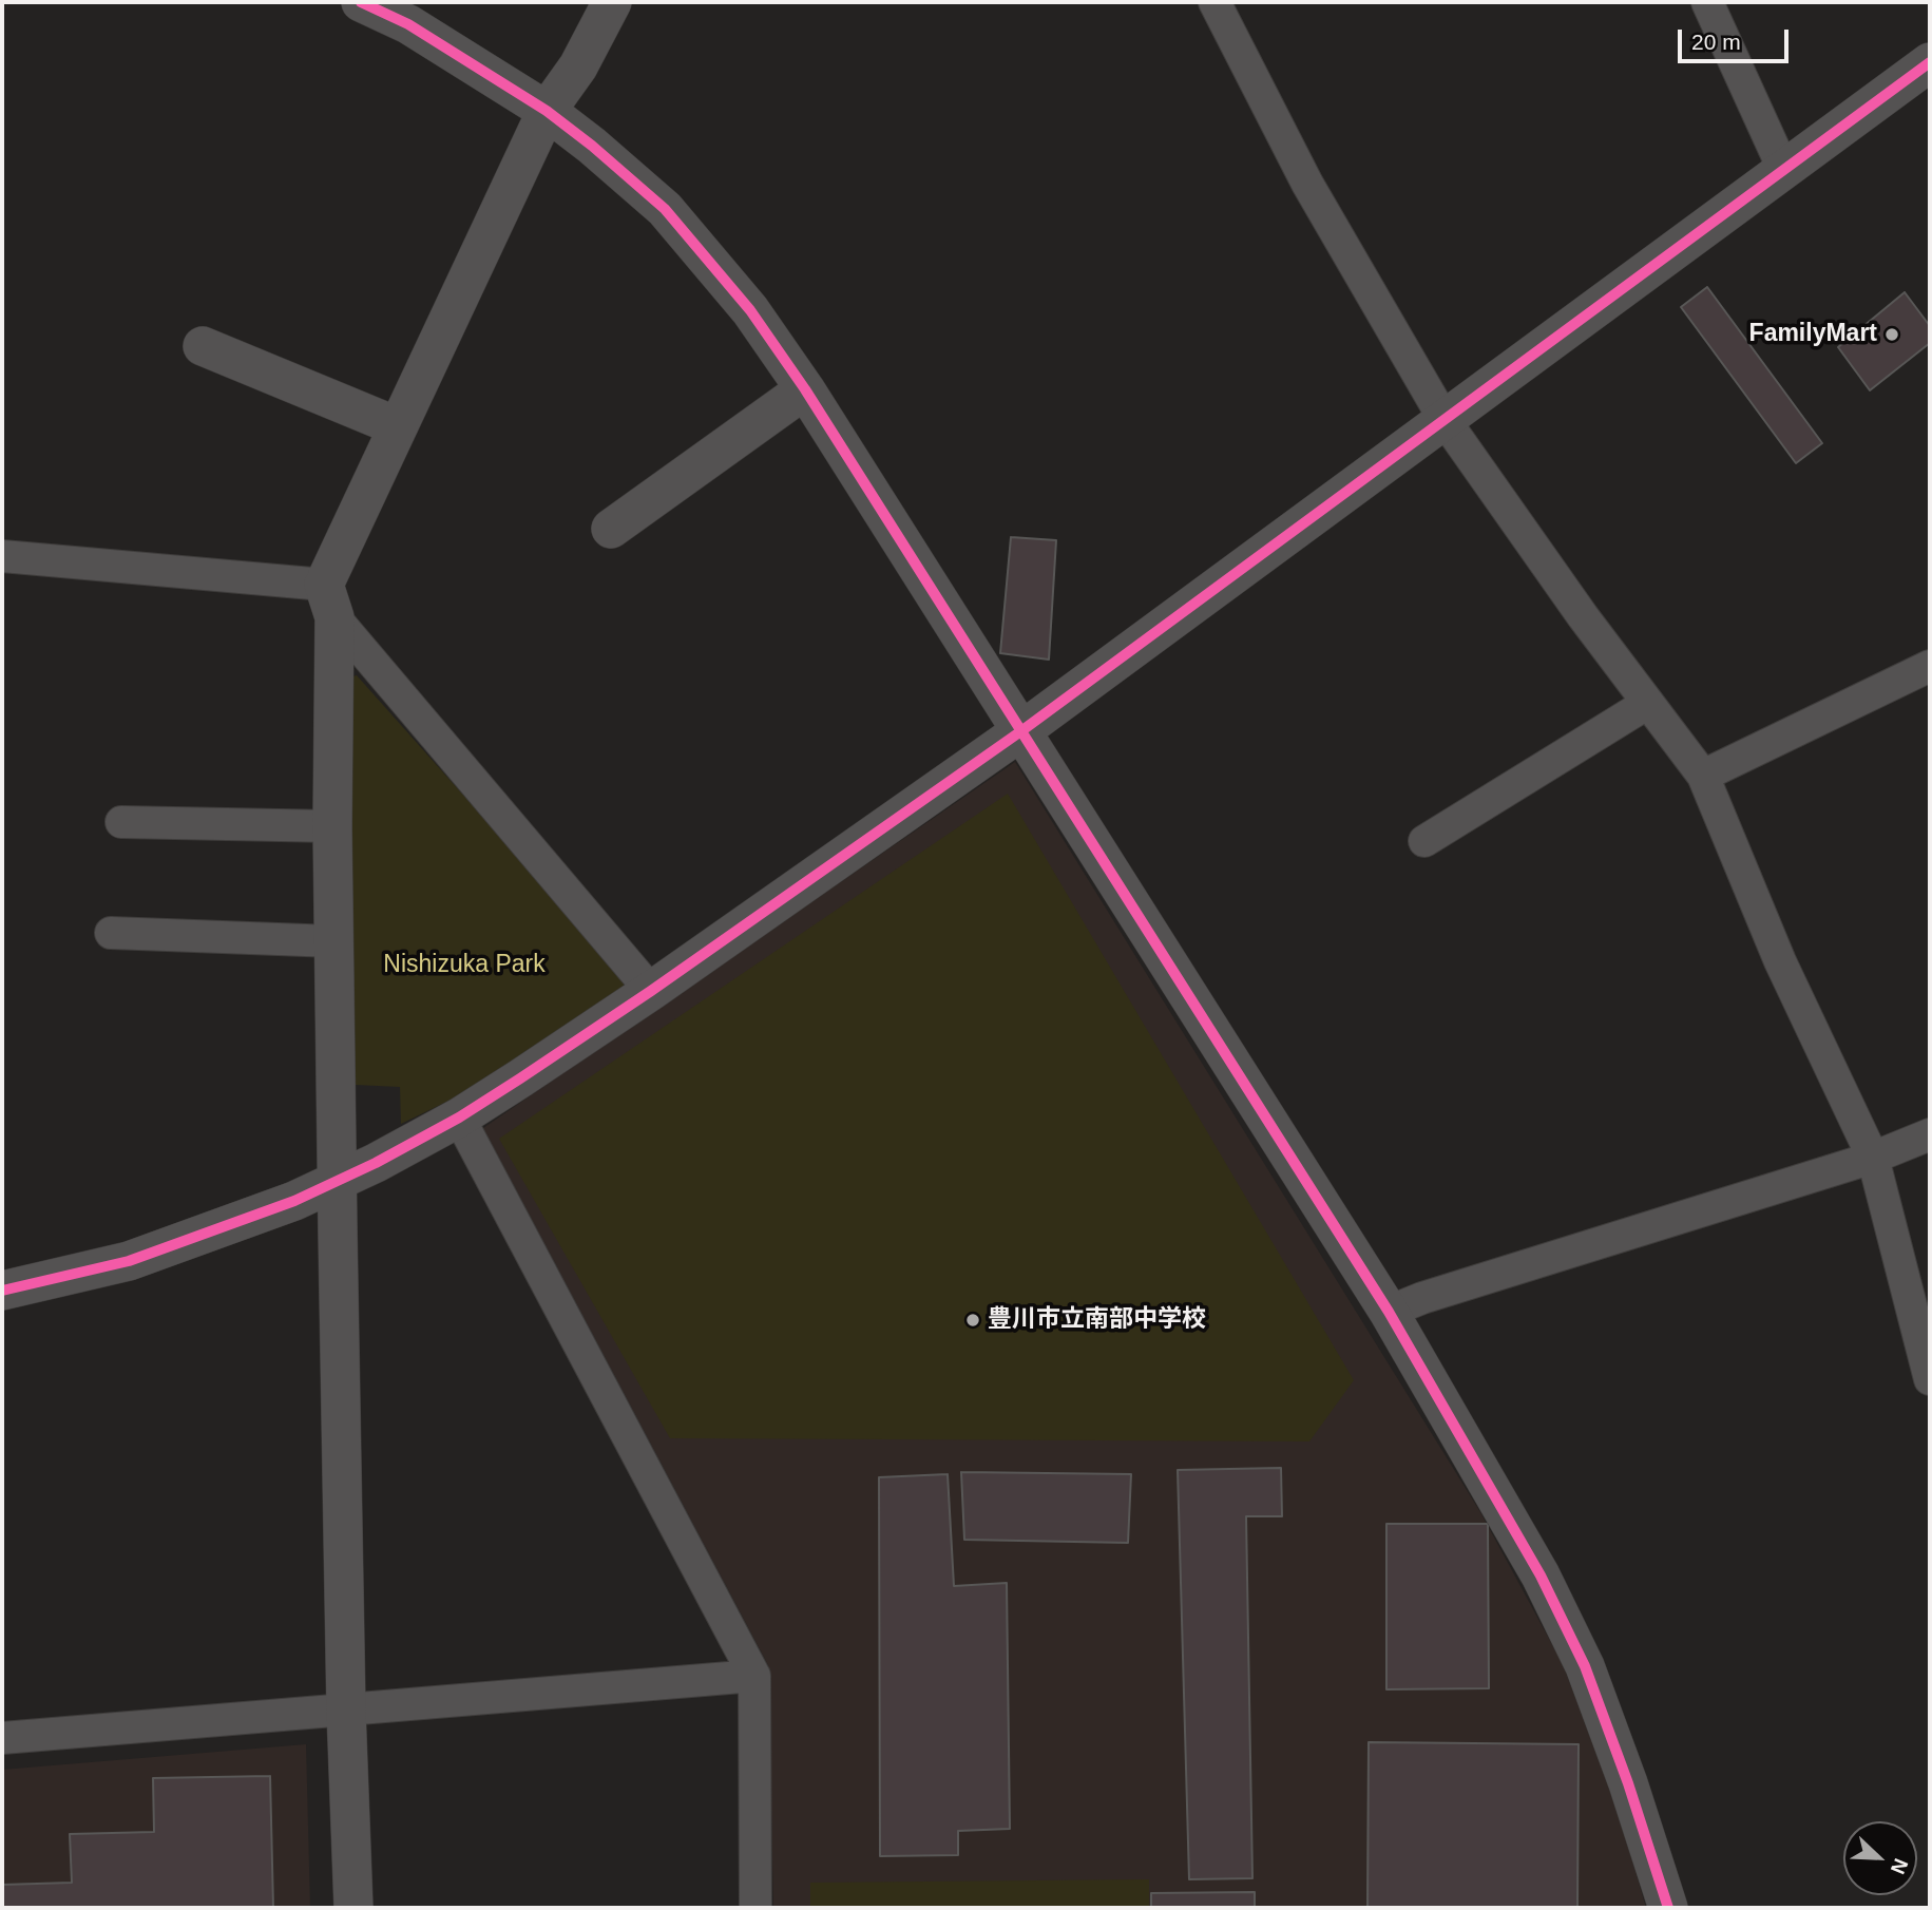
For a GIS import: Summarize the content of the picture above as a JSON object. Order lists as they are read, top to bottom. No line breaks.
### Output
{"parks":["Nishizuka Park"],"places":["FamilyMart","豊川市立南部中学校"],"scale_bar":"20 m","north":"bottom right"}
